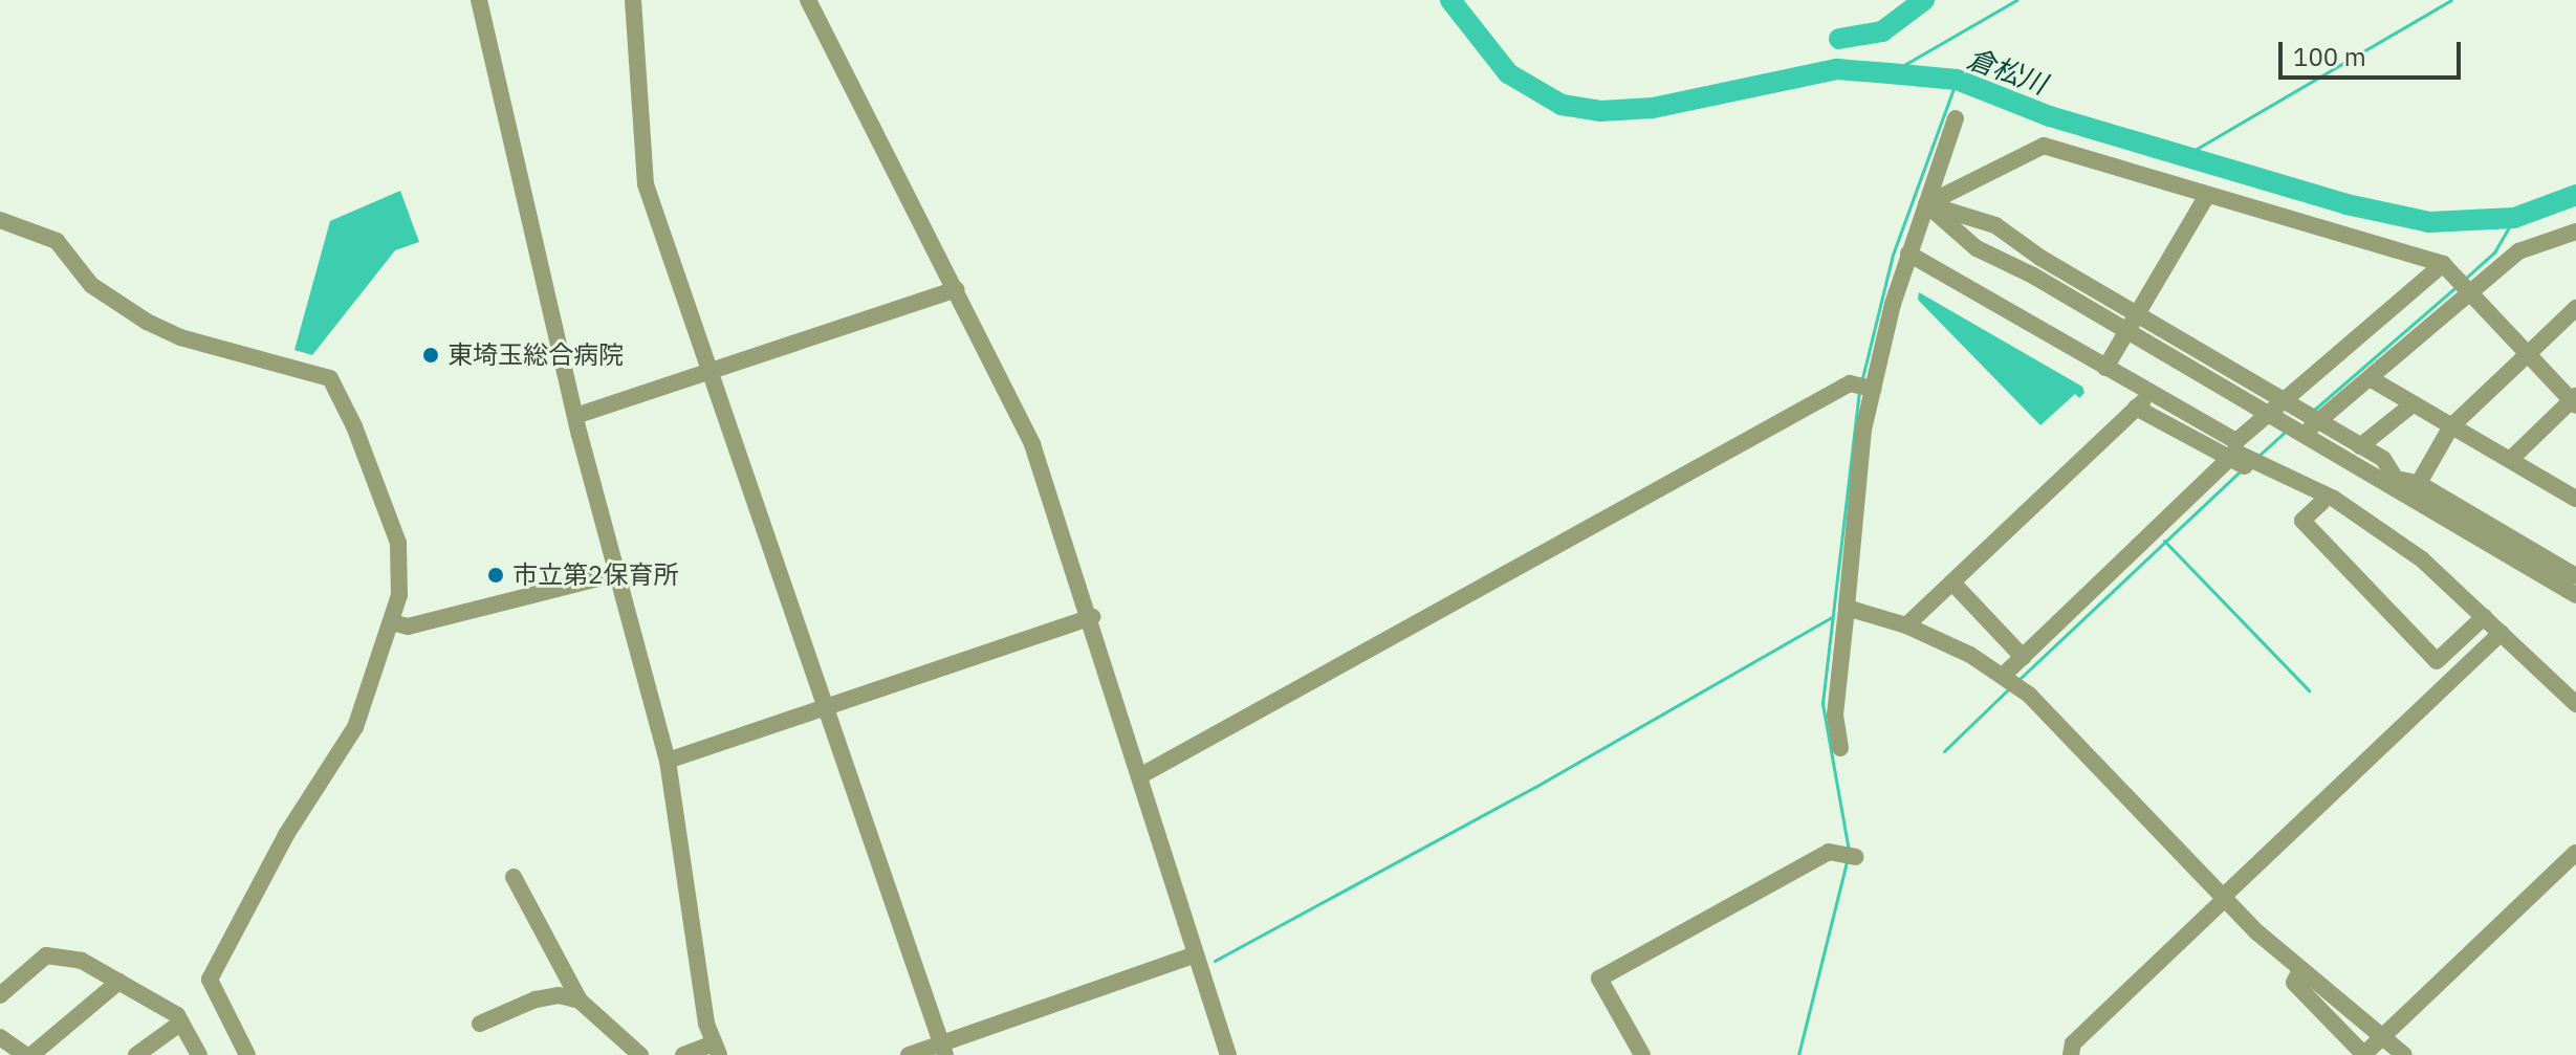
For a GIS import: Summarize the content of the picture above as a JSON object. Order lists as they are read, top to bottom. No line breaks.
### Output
{"water":["倉松川"],"places":["東埼玉総合病院","市立第2保育所"],"scale_bar":"100 m"}
